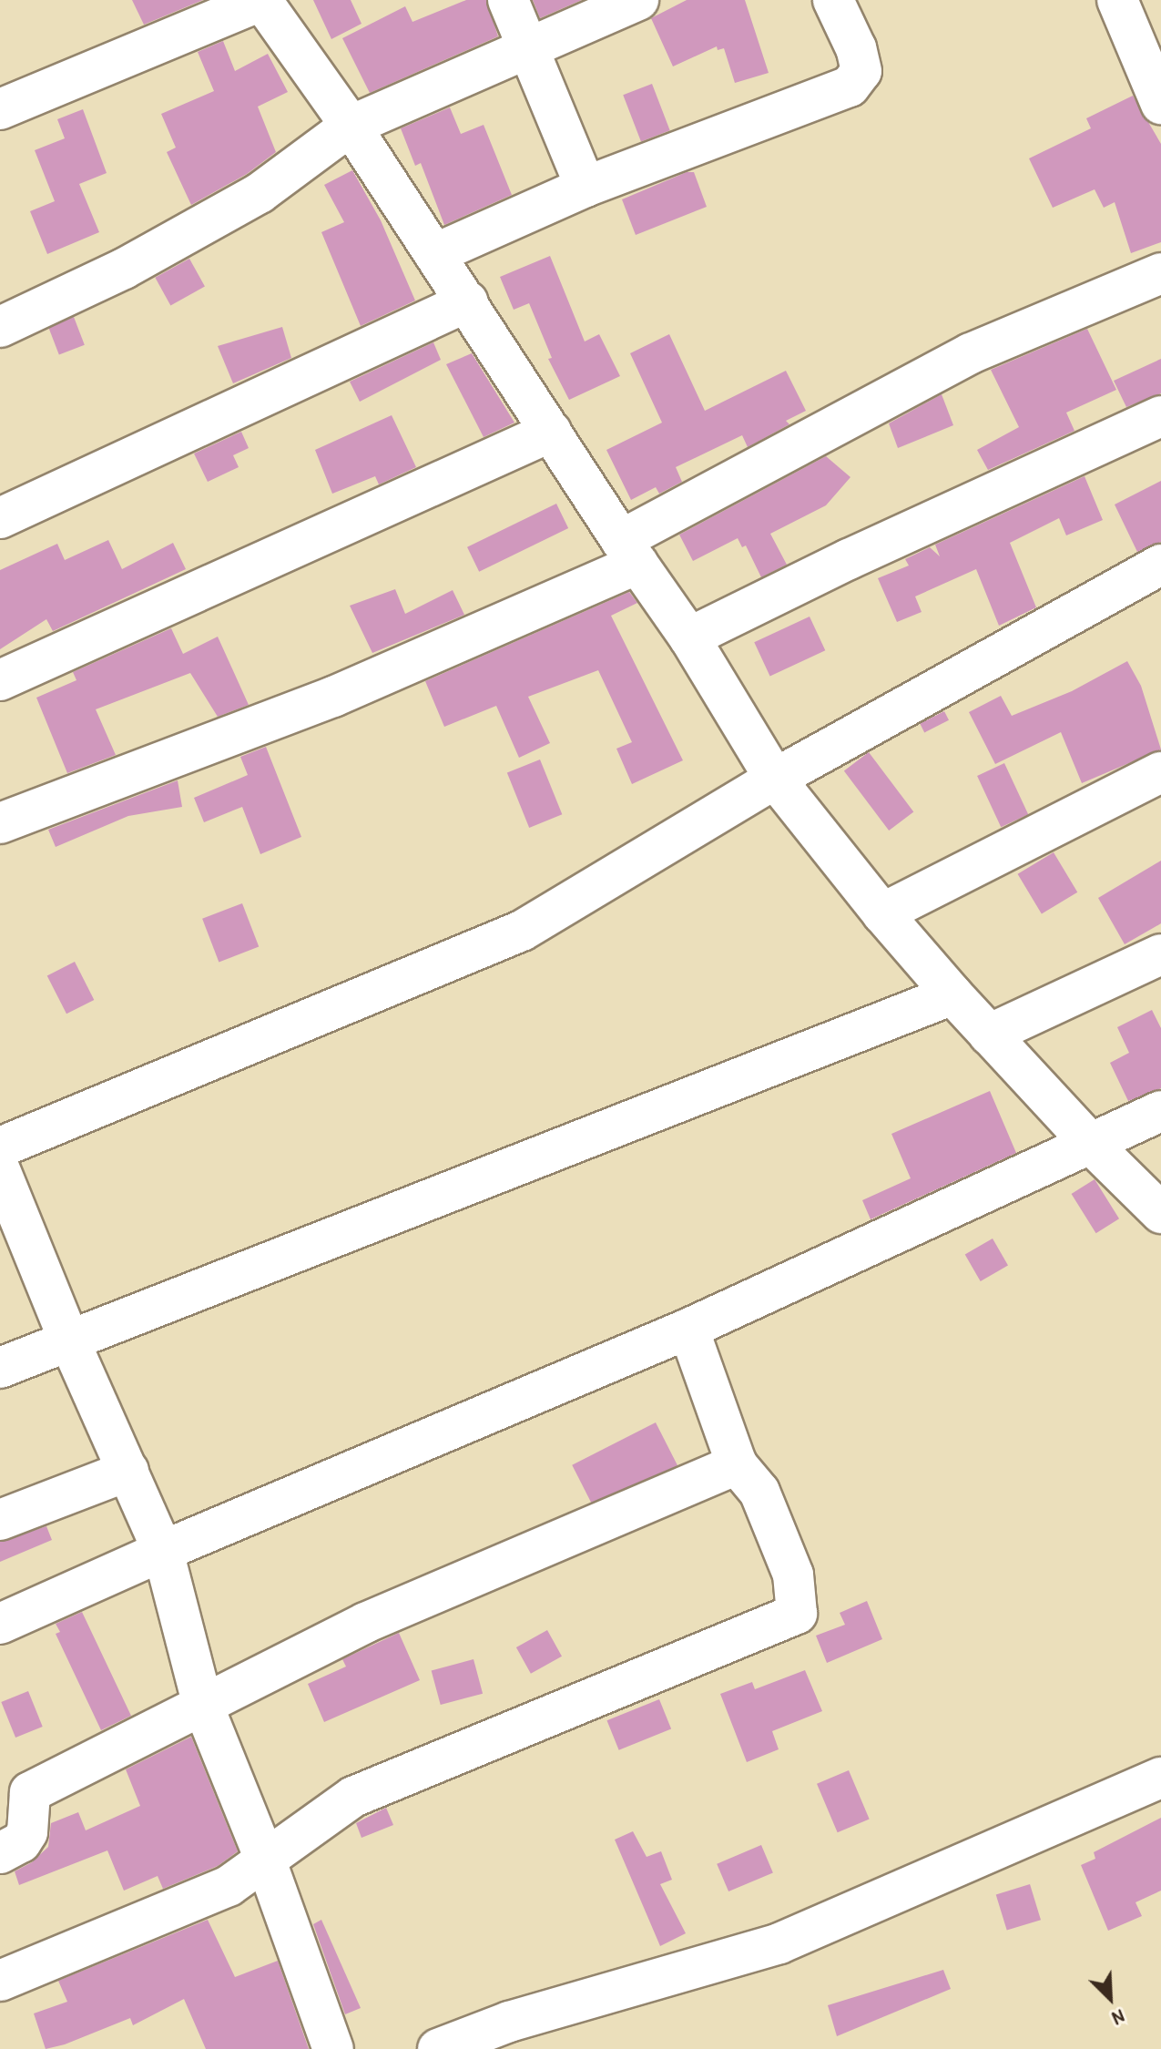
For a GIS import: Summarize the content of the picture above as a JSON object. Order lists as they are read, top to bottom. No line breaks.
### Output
{"north":"bottom right"}
